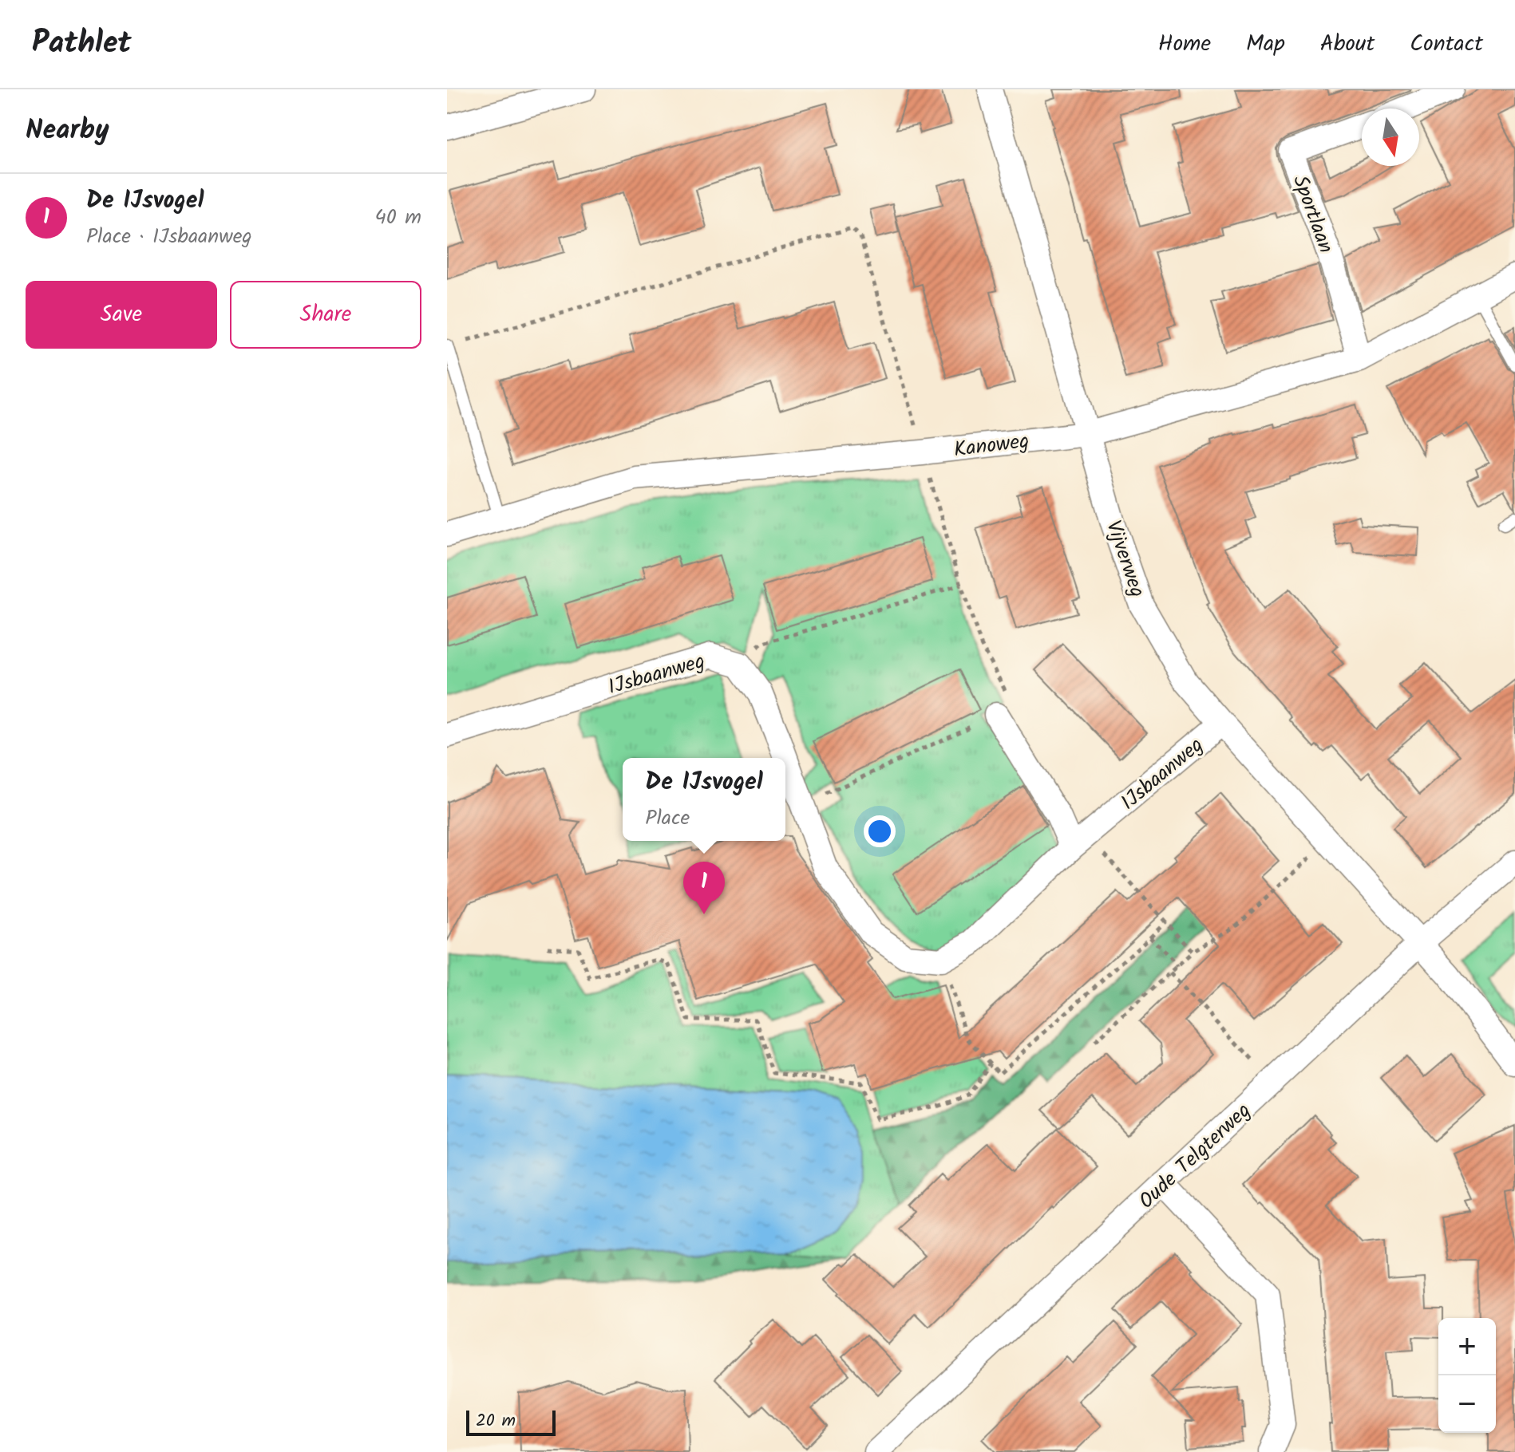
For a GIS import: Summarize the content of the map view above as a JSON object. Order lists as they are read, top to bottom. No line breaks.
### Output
{"streets":{"street":["Sportlaan","Kanoweg","Vijverweg","IJsbaanweg","Oude Telgterweg"]},"crossings":[["Sportlaan","Kanoweg"],["Kanoweg","Vijverweg"],["Vijverweg","IJsbaanweg"],["Vijverweg","Oude Telgterweg"]],"scale_bar":"20 m","north":"bottom","page":{"header":"Pathlet","nav":["Home","Map","About","Contact"],"heading":"Nearby","list":[{"mark":"1","name":"De IJsvogel","note":"Place · IJsbaanweg","value":"40 m"}],"buttons":["Save","Share"],"popup":["De IJsvogel","Place"],"pins":"1","map_buttons":["+","−"],"scale":"20 m"}}
